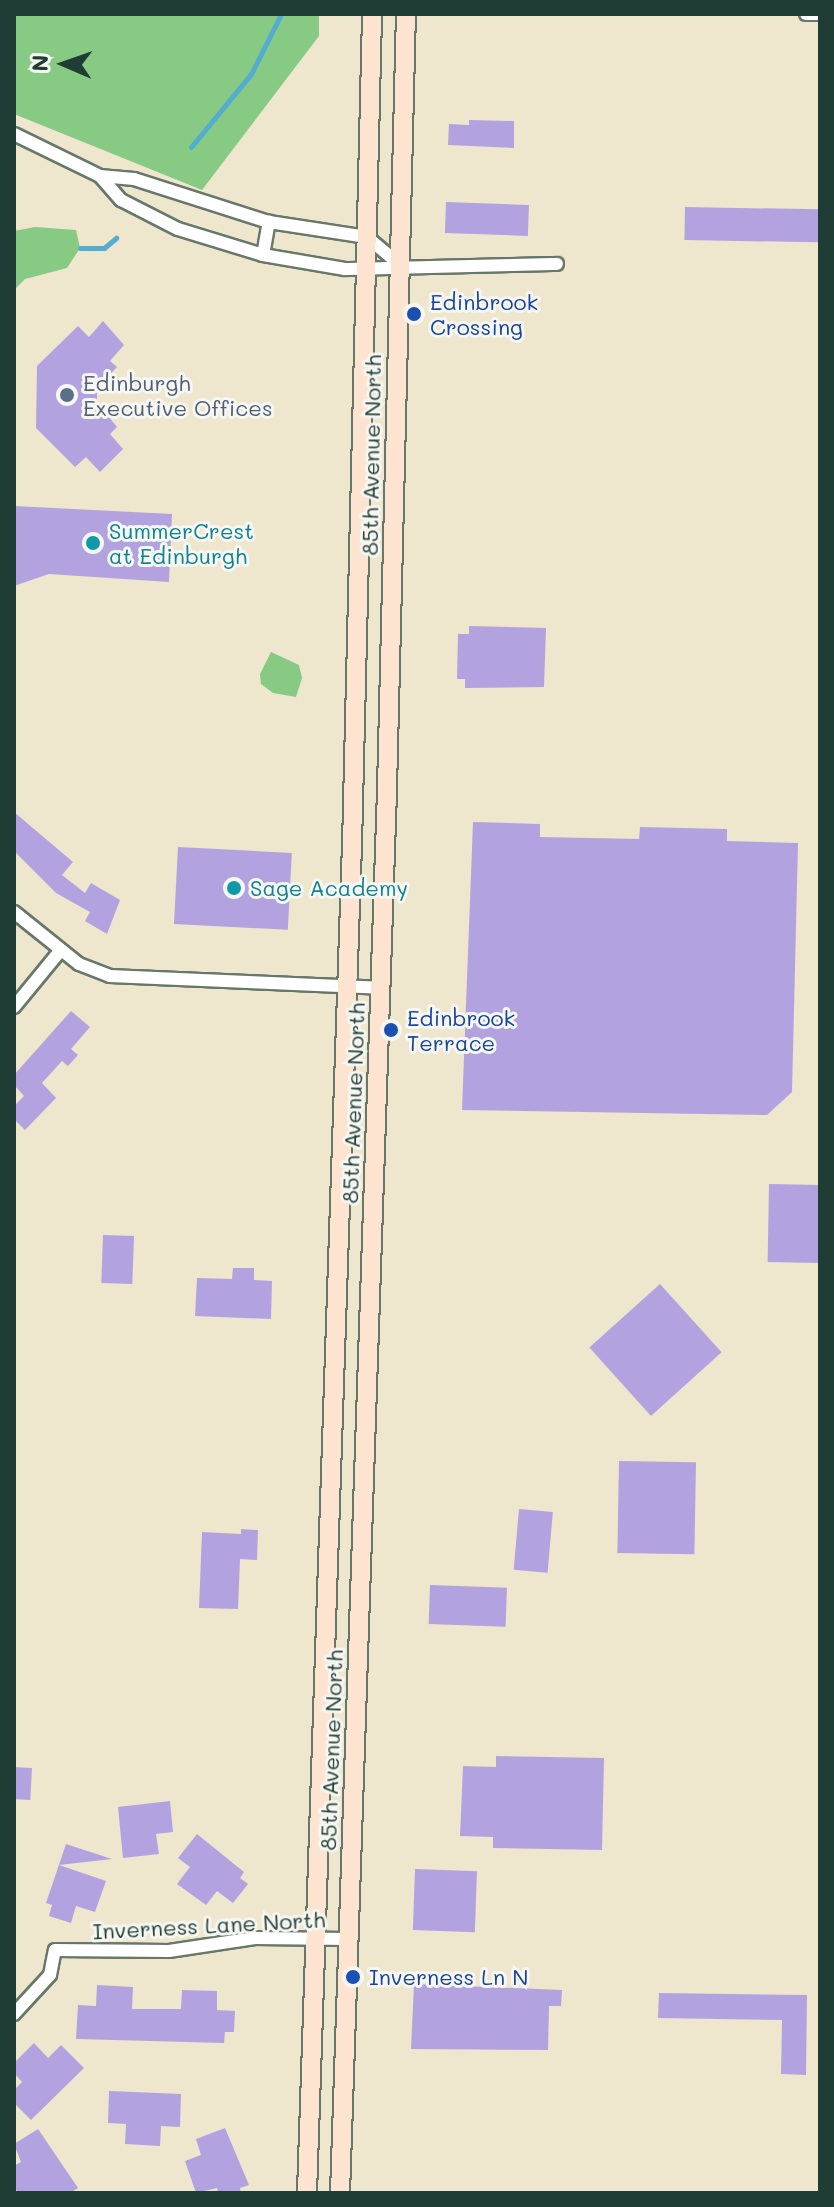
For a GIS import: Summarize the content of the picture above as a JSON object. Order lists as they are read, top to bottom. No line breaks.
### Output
{"streets":{"main road":["85th Avenue North"],"street":["Inverness Lane North"]},"crossings":[["85th Avenue North","Inverness Lane North"]],"places":["Edinbrook Crossing","Edinburgh Executive Offices","SummerCrest at Edinburgh","Sage Academy","Edinbrook Terrace","Inverness Ln N"],"north":"left"}
